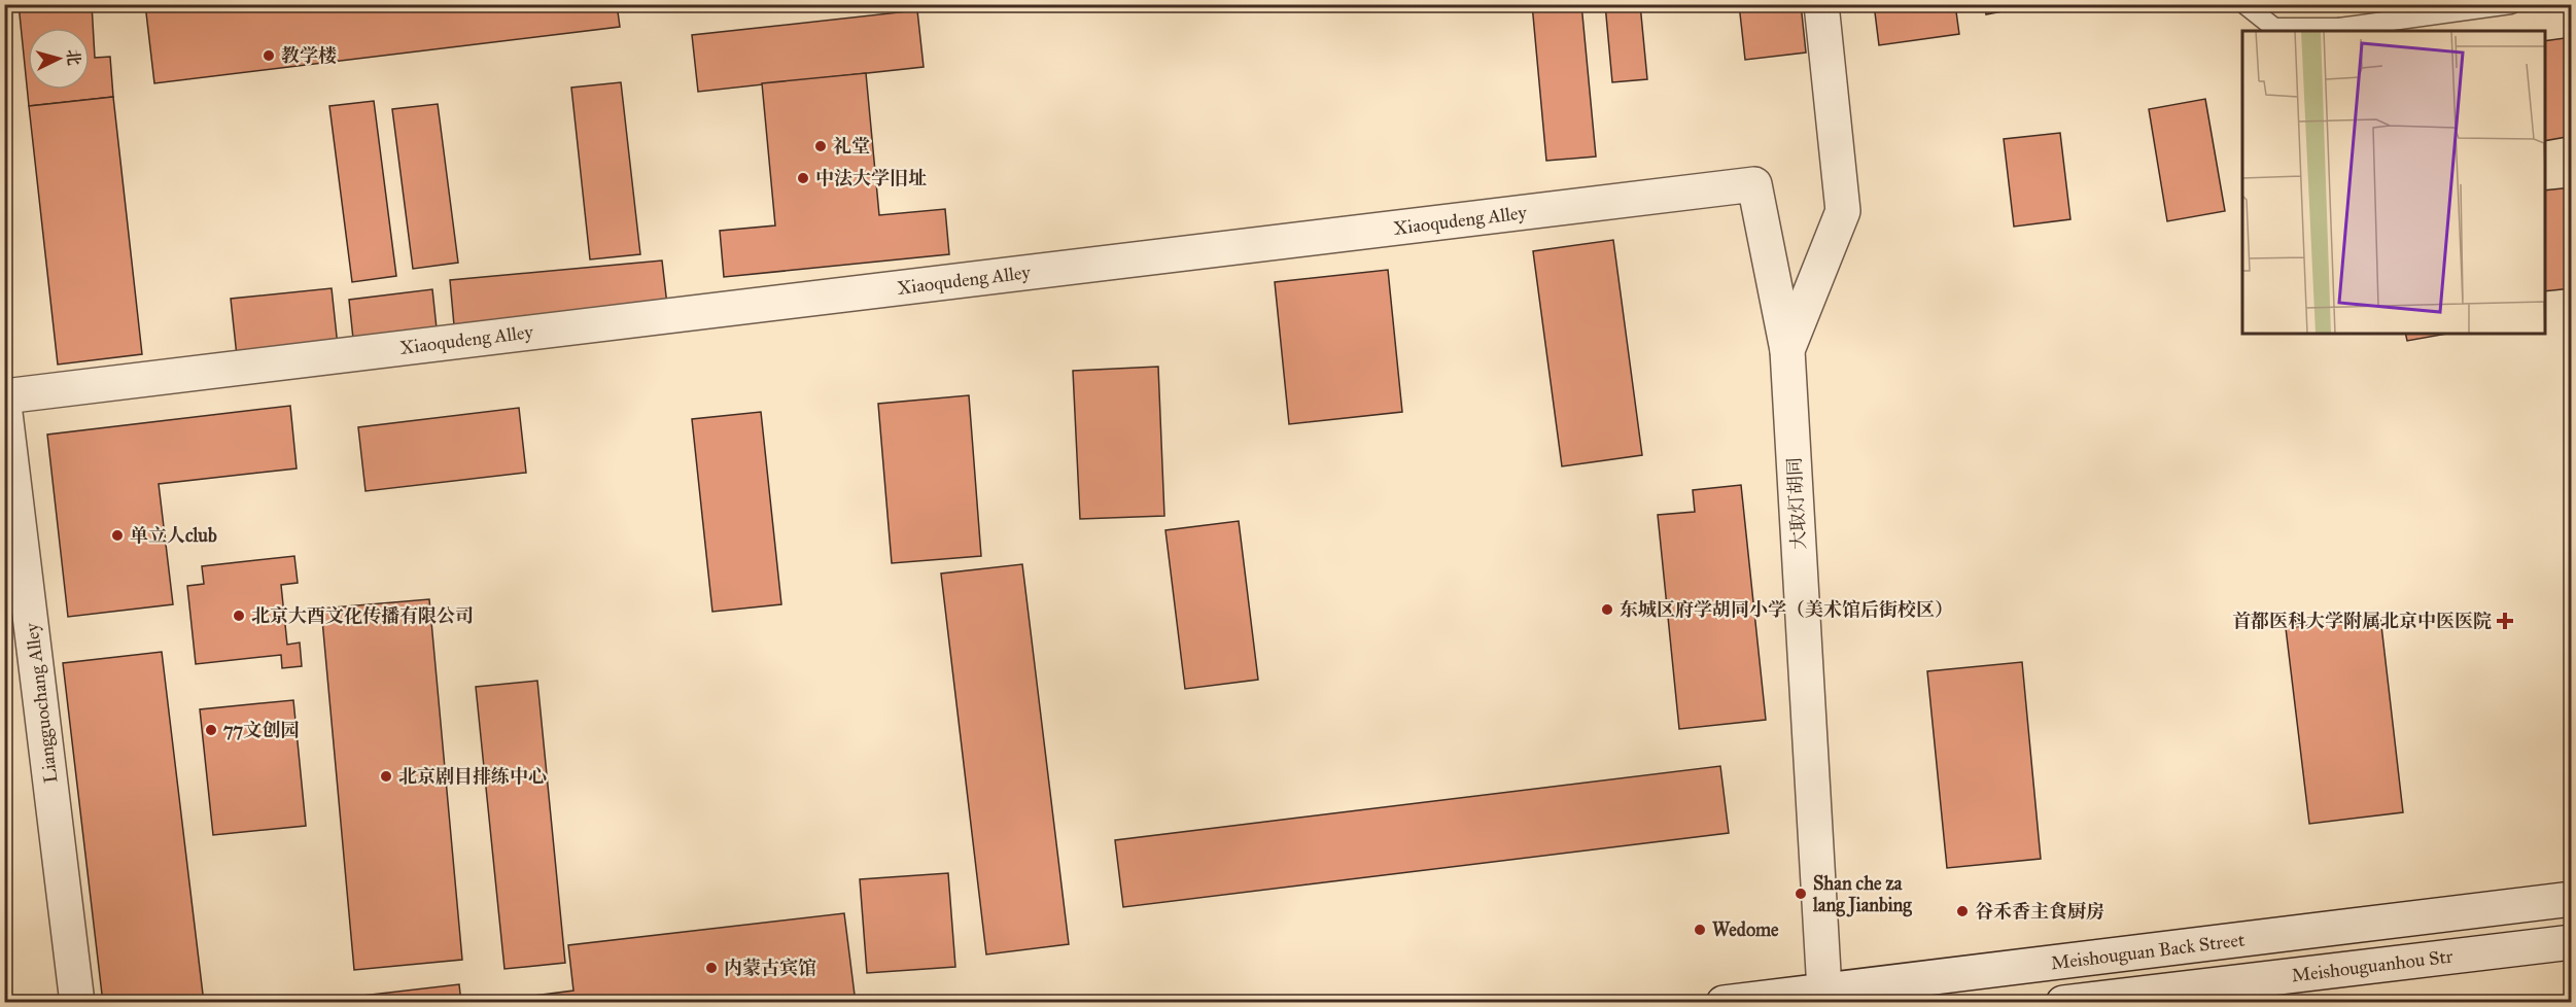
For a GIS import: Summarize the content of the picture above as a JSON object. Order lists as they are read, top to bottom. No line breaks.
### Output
{"streets":{"street":["Xiaoqudeng Alley","大取灯胡同","Liangguochang Alley","Meishouguan Back Street","Meishouguanhou Str"]},"crossings":[["Xiaoqudeng Alley","大取灯胡同"],["大取灯胡同","Meishouguan Back Street"]],"places":{"other":["教学楼","礼堂","中法大学旧址","单立人club","东城区府学胡同小学（美术馆后街校区）","北京大酉文化传播有限公司","77文创园","北京剧目排练中心","Shan che za lang Jianbing","谷禾香主食厨房","Wedome","内蒙古宾馆"],"health":["首都医科大学附属北京中医医院"]},"north":"right"}
